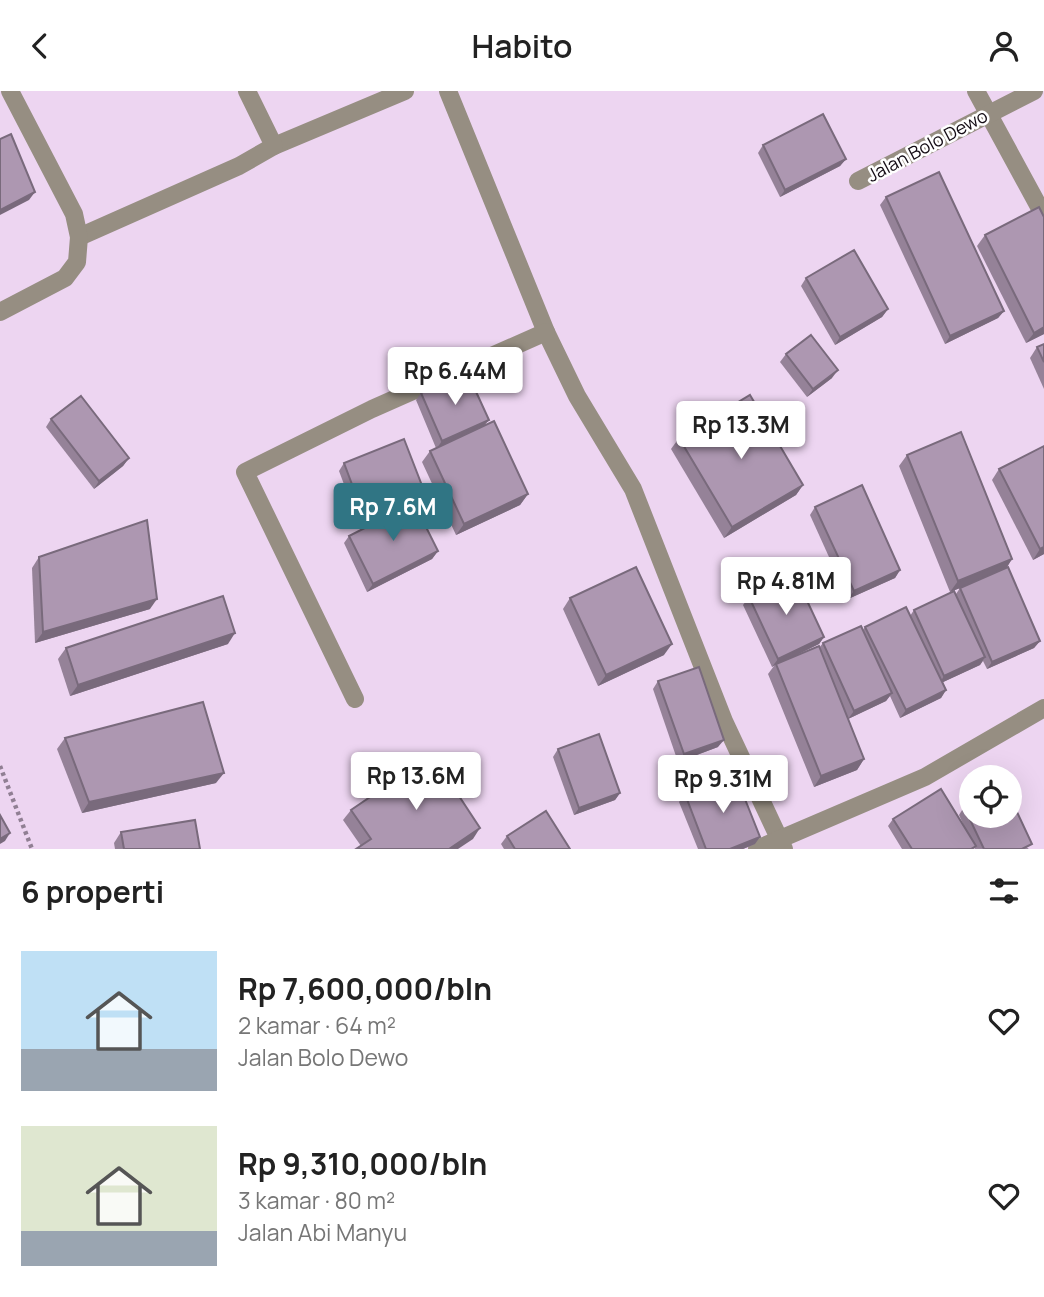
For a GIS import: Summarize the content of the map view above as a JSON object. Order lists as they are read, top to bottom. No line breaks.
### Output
{"streets":{"street":["Jalan Bolo Dewo"]},"page":{"header":"Habito","price":["Rp 6.44M","Rp 13.3M","Rp 7.6M","Rp 4.81M","Rp 13.6M","Rp 9.31M"],"heading":"6 properti","list":[{"name":"Rp 7,600,000/bln","note":"2 kamar · 64 m² · Jalan Bolo Dewo"},{"name":"Rp 9,310,000/bln","note":"3 kamar · 80 m² · Jalan Abi Manyu"}]}}
